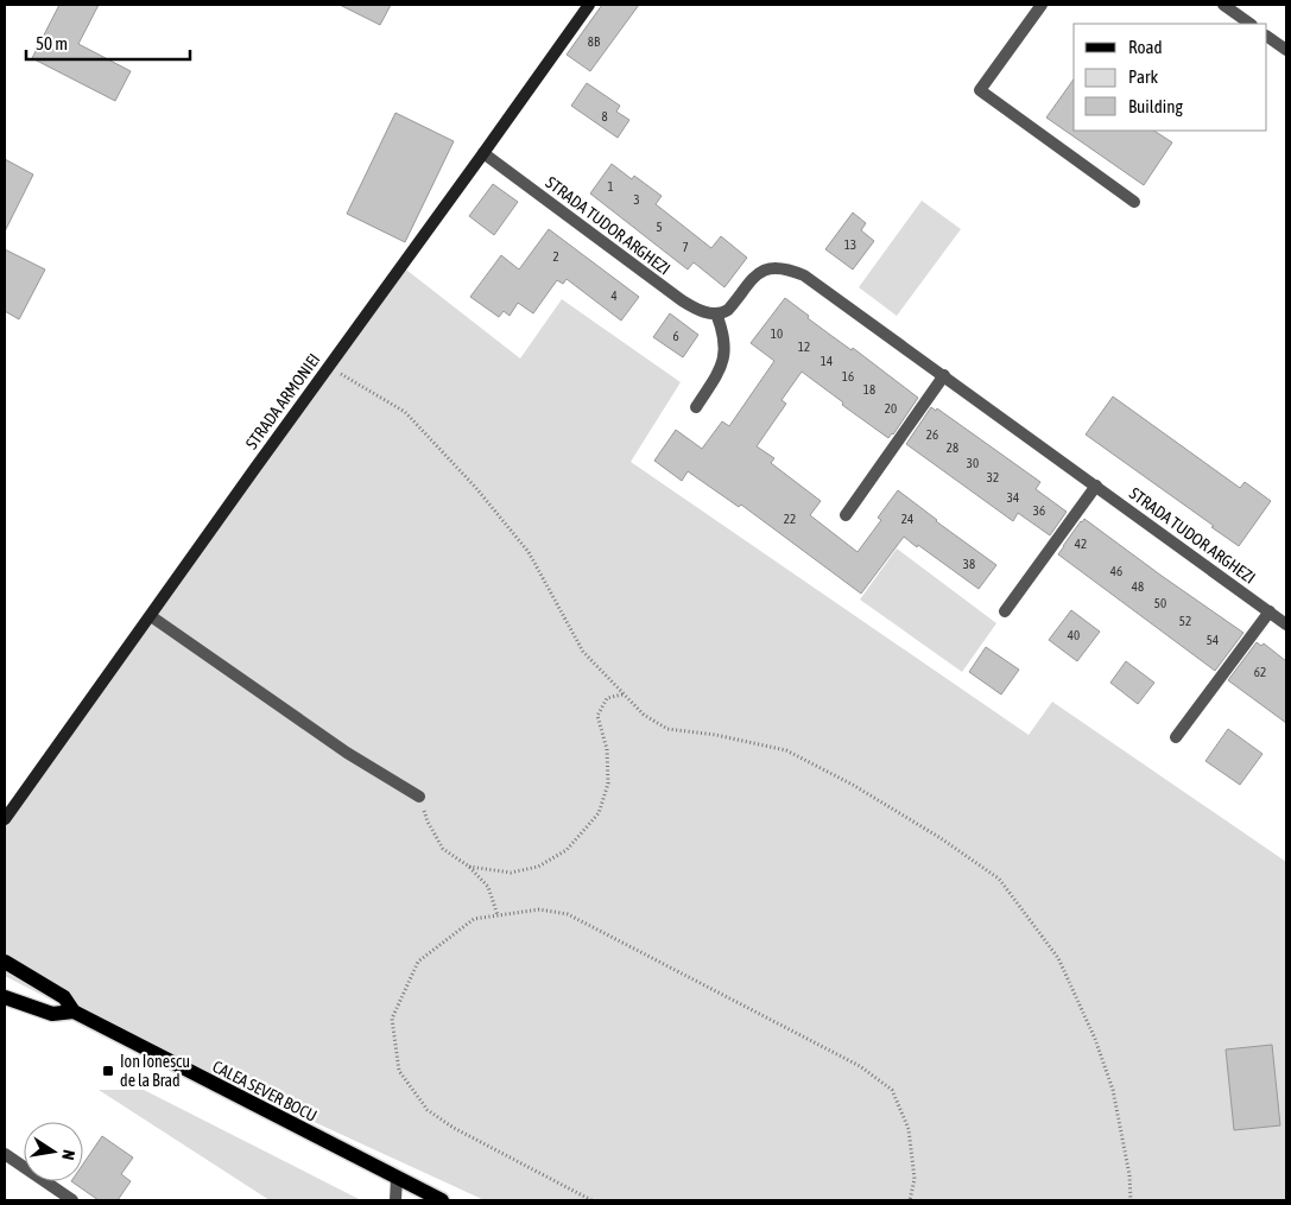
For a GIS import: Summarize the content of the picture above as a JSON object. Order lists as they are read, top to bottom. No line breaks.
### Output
{"streets":{"main road":["CALEA SEVER BOCU"],"street":["STRADA TUDOR ARGHEZI","STRADA ARMONIEI"]},"crossings":[["STRADA TUDOR ARGHEZI","STRADA ARMONIEI"]],"places":{"transit":["Ion Ionescu de la Brad"]},"house_numbers":["8B","8","1","3","5","13","7","2","4","10","6","12","14","16","18","20","26","28","30","32","34","36","22","24","42","38","46","48","50","52","40","54","62"],"legend":["Road","Park","Building"],"scale_bar":"50 m","north":"right"}
